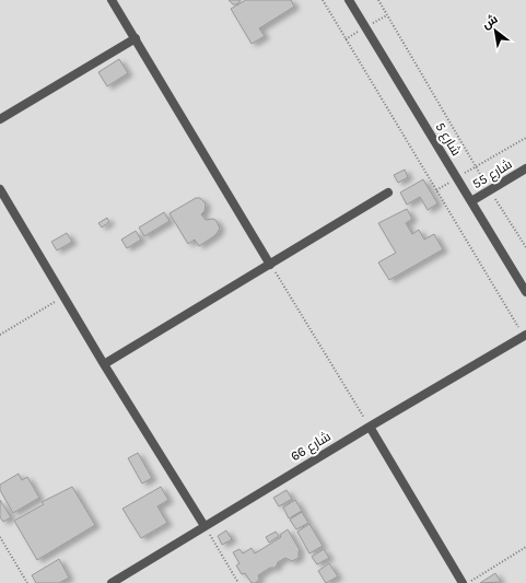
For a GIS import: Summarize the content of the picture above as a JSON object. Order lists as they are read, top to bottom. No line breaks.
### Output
{"streets":{"street":["شارع 5","شارع 55","شارع 66"]},"crossings":[["شارع 5","شارع 55"]],"north":"top left"}
